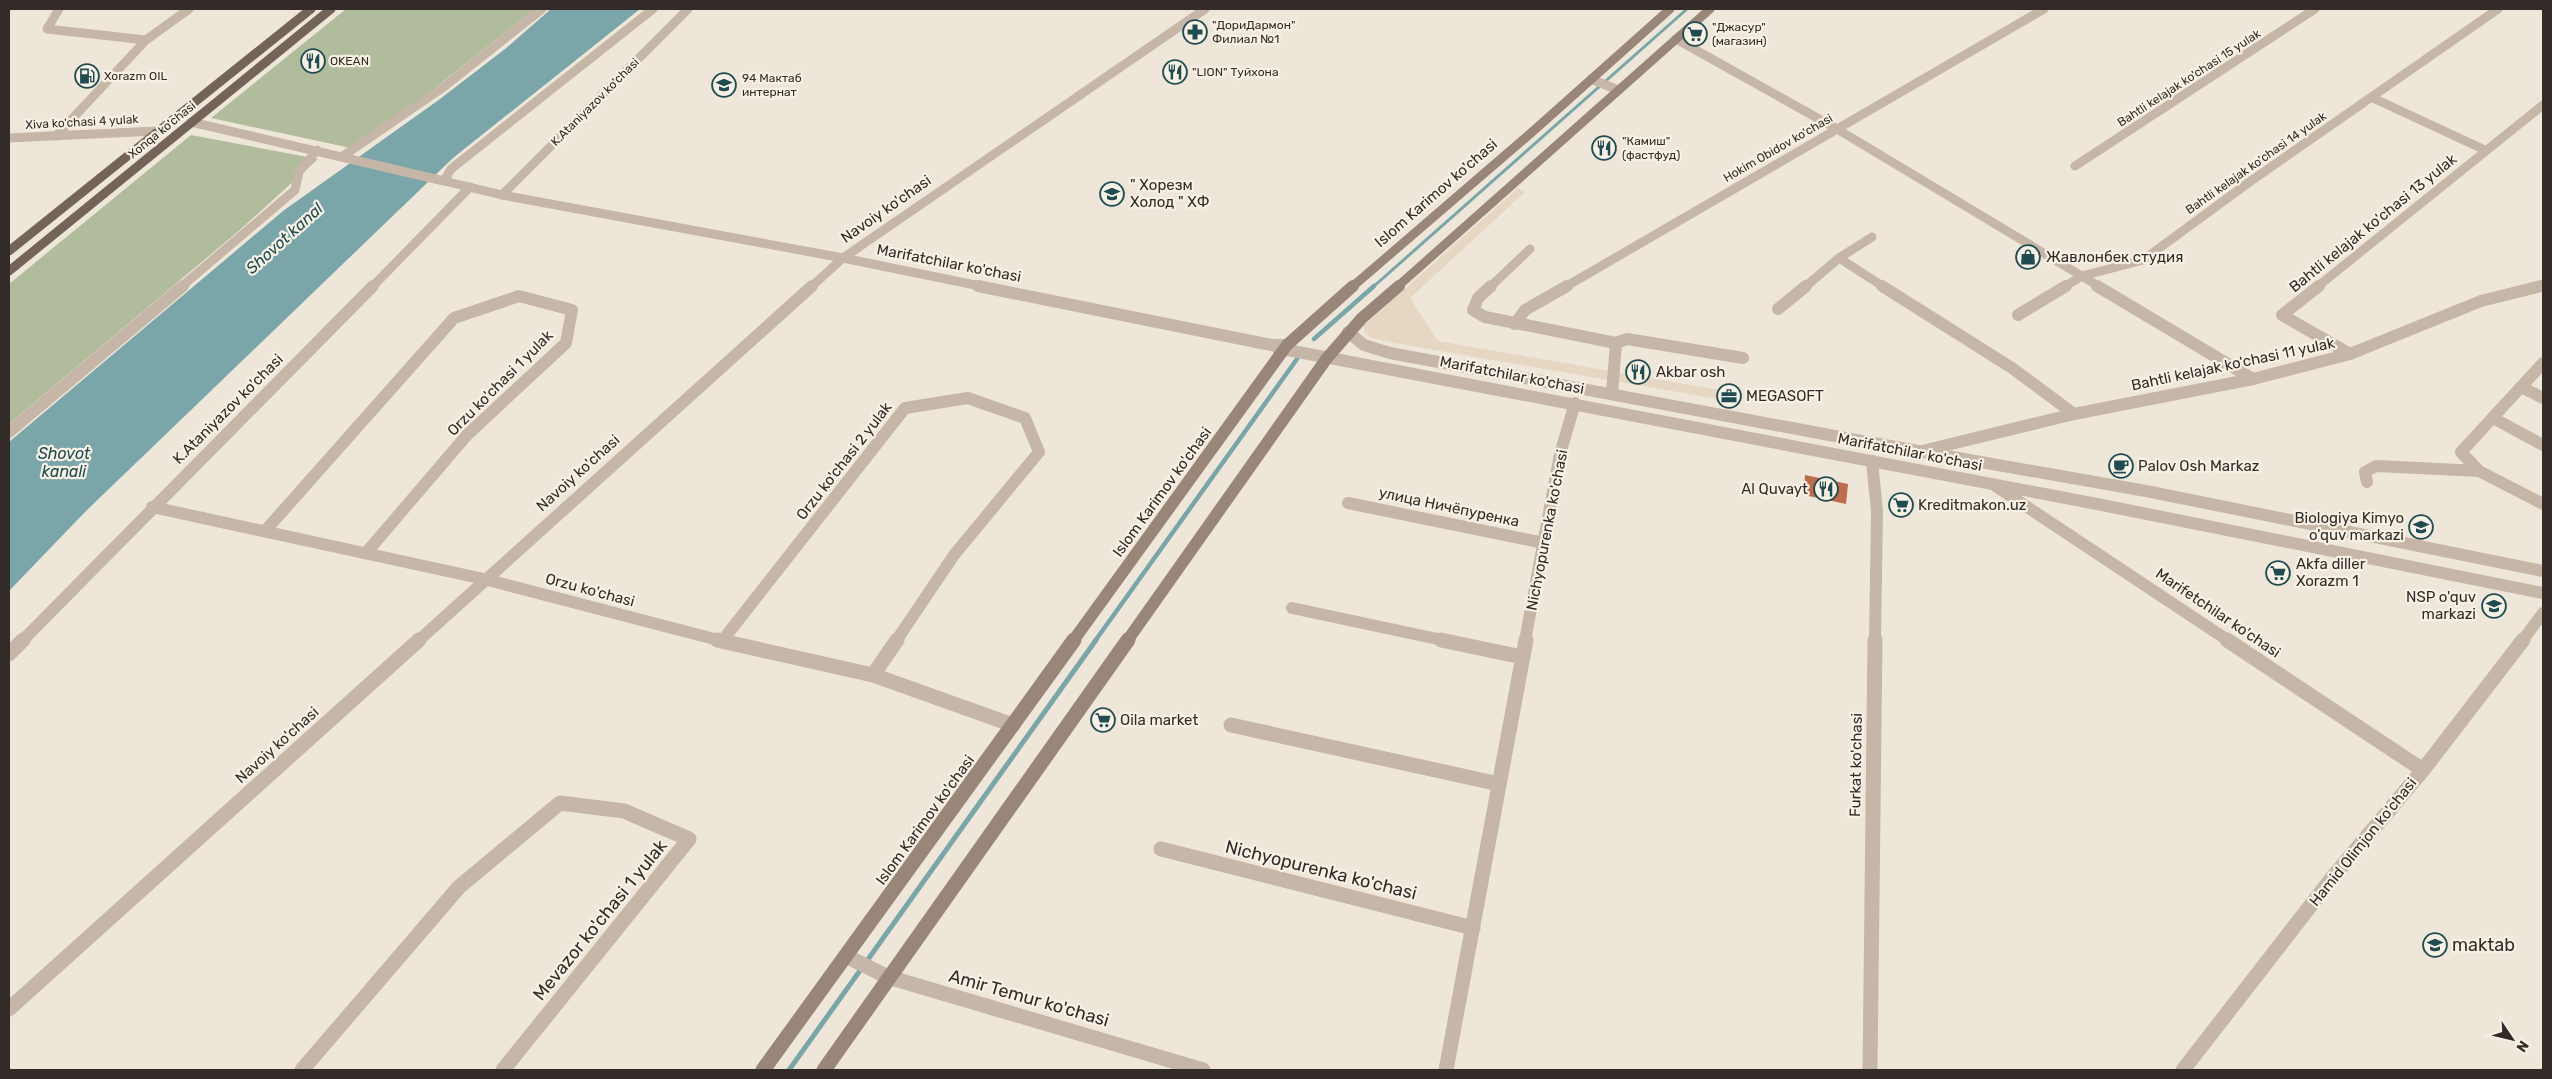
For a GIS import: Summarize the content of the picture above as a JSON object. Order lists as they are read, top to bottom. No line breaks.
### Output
{"streets":{"main road":["Xonqa ko'chasi","Islom Karimov ko'chasi"],"street":["Bahtli kelajak ko'chasi 15 yulak","K.Ataniyazov ko'chasi","Xiva ko'chasi 4 yulak","Hokim Obidov ko'chasi","Bahtli kelajak ko'chasi 14 yulak","Navoiy ko'chasi","Bahtli kelajak ko'chasi 13 yulak","Marifatchilar ko'chasi","Bahtli kelajak ko'chasi 11 yulak","Orzu ko'chasi 1 yulak","Orzu ko'chasi 2 yulak","улица Ничёпуренка","Nichyopurenka ko'chasi","Orzu ko'chasi","Marifetchilar ko'chasi","Furkat ko'chasi","Hamid Olimjon ko'chasi","Mevazor ko'chasi 1 yulak","Amir Temur ko'chasi"]},"crossings":[["K.Ataniyazov ko'chasi","Marifatchilar ko'chasi"],["K.Ataniyazov ko'chasi","Orzu ko'chasi"],["Xiva ko'chasi 4 yulak","Xonqa ko'chasi"],["Xonqa ko'chasi","Marifatchilar ko'chasi"],["Islom Karimov ko'chasi","Marifatchilar ko'chasi"],["Islom Karimov ko'chasi","Orzu ko'chasi"],["Islom Karimov ko'chasi","Amir Temur ko'chasi"],["Navoiy ko'chasi","Marifatchilar ko'chasi"],["Navoiy ko'chasi","Orzu ko'chasi"],["Bahtli kelajak ko'chasi 13 yulak","Bahtli kelajak ko'chasi 11 yulak"],["Marifatchilar ko'chasi","Bahtli kelajak ko'chasi 11 yulak"],["Marifatchilar ko'chasi","Nichyopurenka ko'chasi"],["Marifatchilar ko'chasi","Marifetchilar ko'chasi"],["Marifatchilar ko'chasi","Furkat ko'chasi"],["Orzu ko'chasi 1 yulak","Orzu ko'chasi"],["Orzu ko'chasi 2 yulak","Orzu ko'chasi"],["улица Ничёпуренка","Nichyopurenka ko'chasi"],["Marifetchilar ko'chasi","Hamid Olimjon ko'chasi"]],"water":["Shovot kanal","Shovot kanali"],"places":{"pharmacy":["\"ДориДармон\" Филиал №1"],"supermarket":["\"Джасур\" (магазин)","Kreditmakon.uz","Akfa diller Xorazm 1","Oila market"],"restaurant":["OKEAN","\"LION\" Туйхона","\"Камиш\" (фастфуд)","Akbar osh","Al Quvayt"],"fuel station":["Xorazm OIL"],"school or university":["94 Мактаб интернат","\" Хорезм Холод \" ХФ","Biologiya Kimyo o'quv markazi","NSP o'quv markazi","maktab"],"shop":["Жавлонбек студия"],"office":["MEGASOFT"],"cafe":["Palov Osh Markaz"]},"north":"bottom right"}
